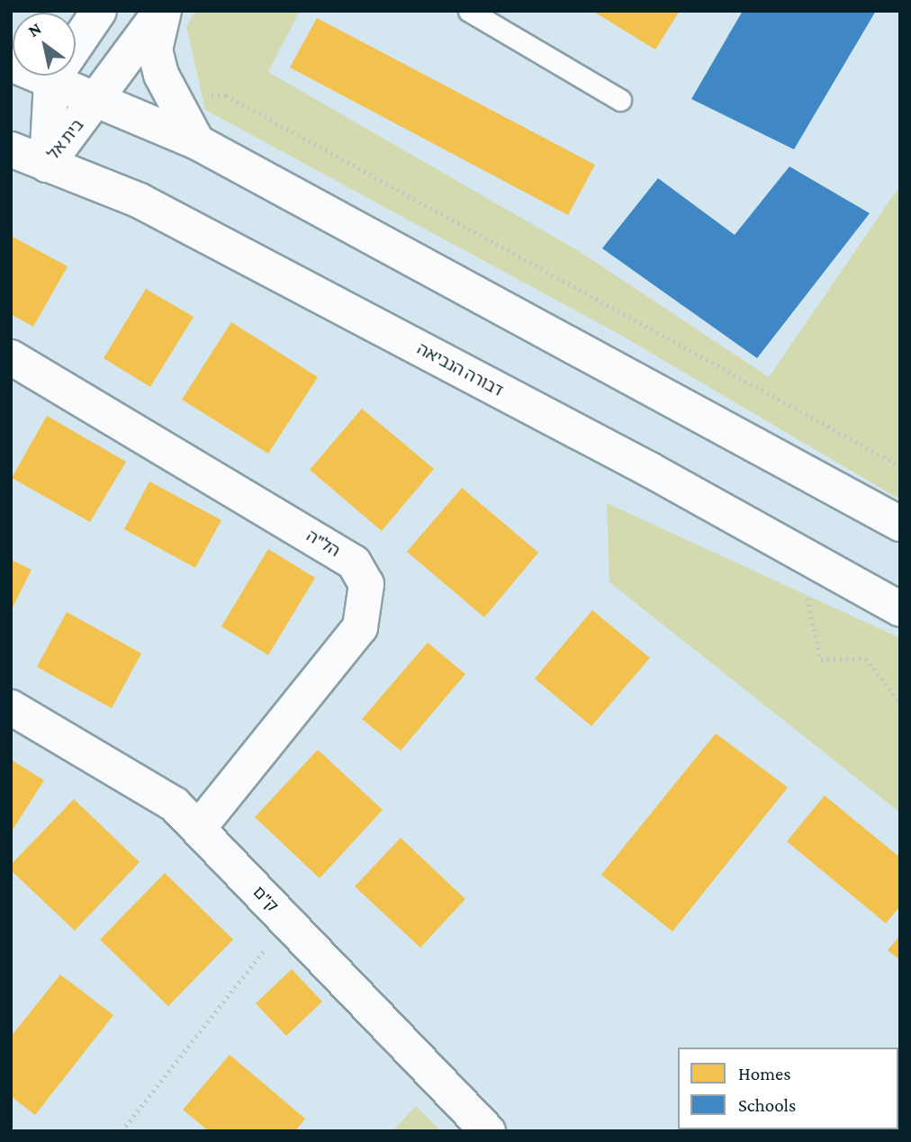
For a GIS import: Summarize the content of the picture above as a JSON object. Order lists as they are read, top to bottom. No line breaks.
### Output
{"streets":{"street":["בית אל","דבורה הנביאה","הל\"ה","ק\"ם"]},"crossings":[["בית אל","דבורה הנביאה"],["הל\"ה","ק\"ם"]],"legend":["Homes","Schools"],"north":"top left"}
